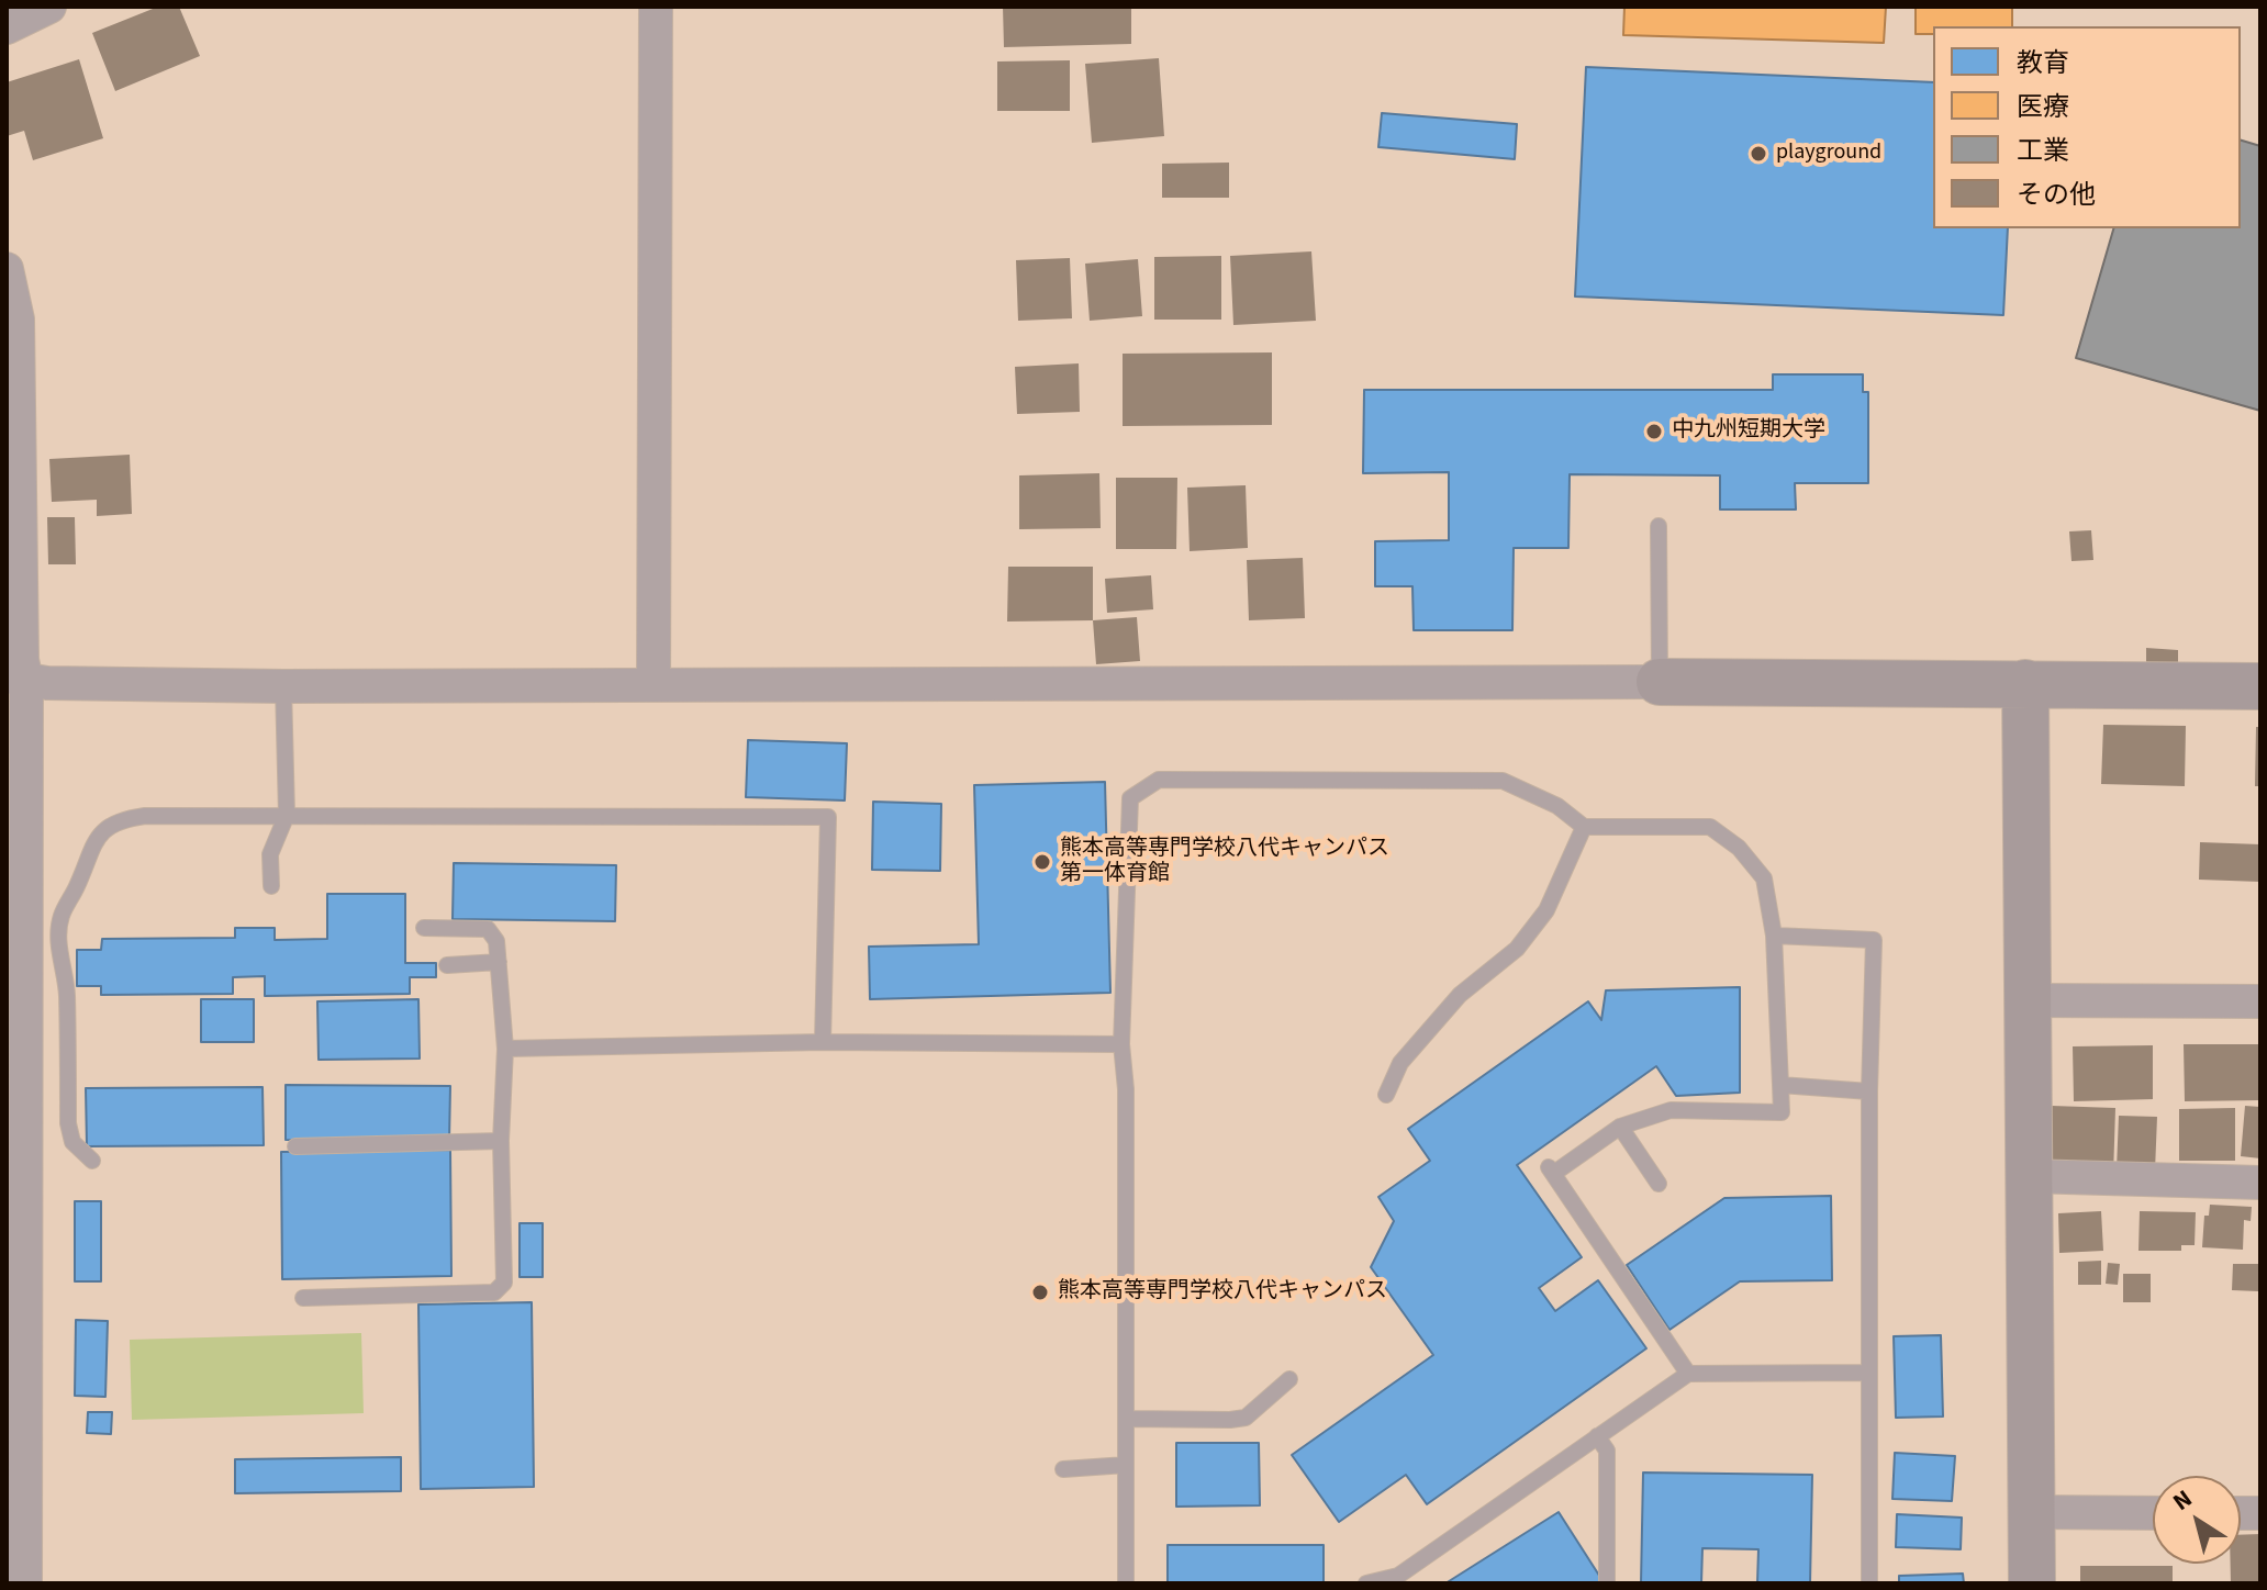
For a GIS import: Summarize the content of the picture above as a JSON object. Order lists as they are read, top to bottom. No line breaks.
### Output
{"places":["playground","中九州短期大学","熊本高等専門学校八代キャンパス 第一体育館","熊本高等専門学校八代キャンパス"],"legend":["教育","医療","工業","その他"],"north":"top left"}
